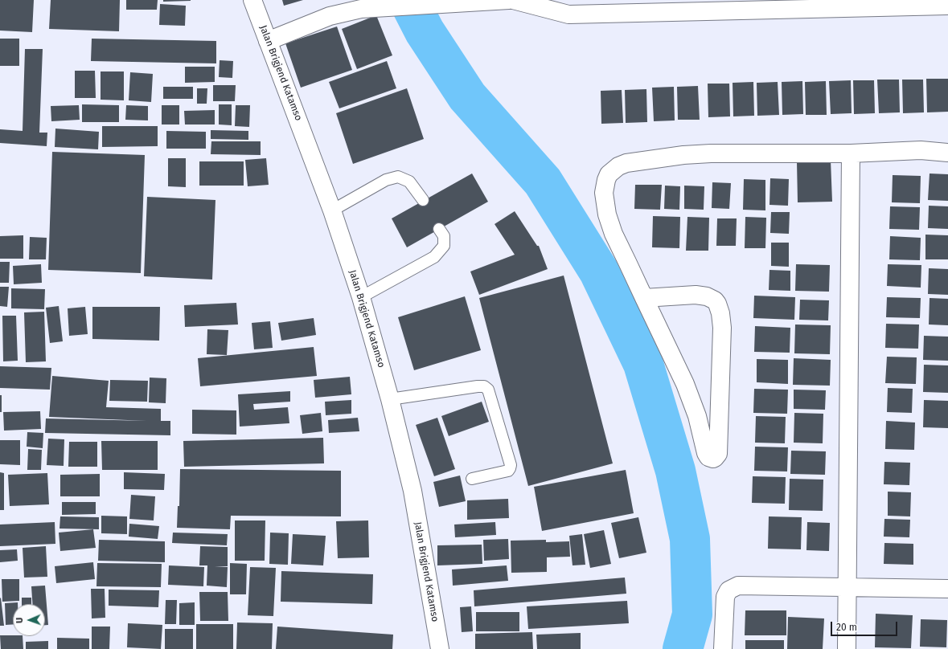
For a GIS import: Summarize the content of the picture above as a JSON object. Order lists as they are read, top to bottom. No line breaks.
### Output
{"streets":{"street":["Jalan Brigjend Katamso"]},"scale_bar":"20 m","north":"left"}
